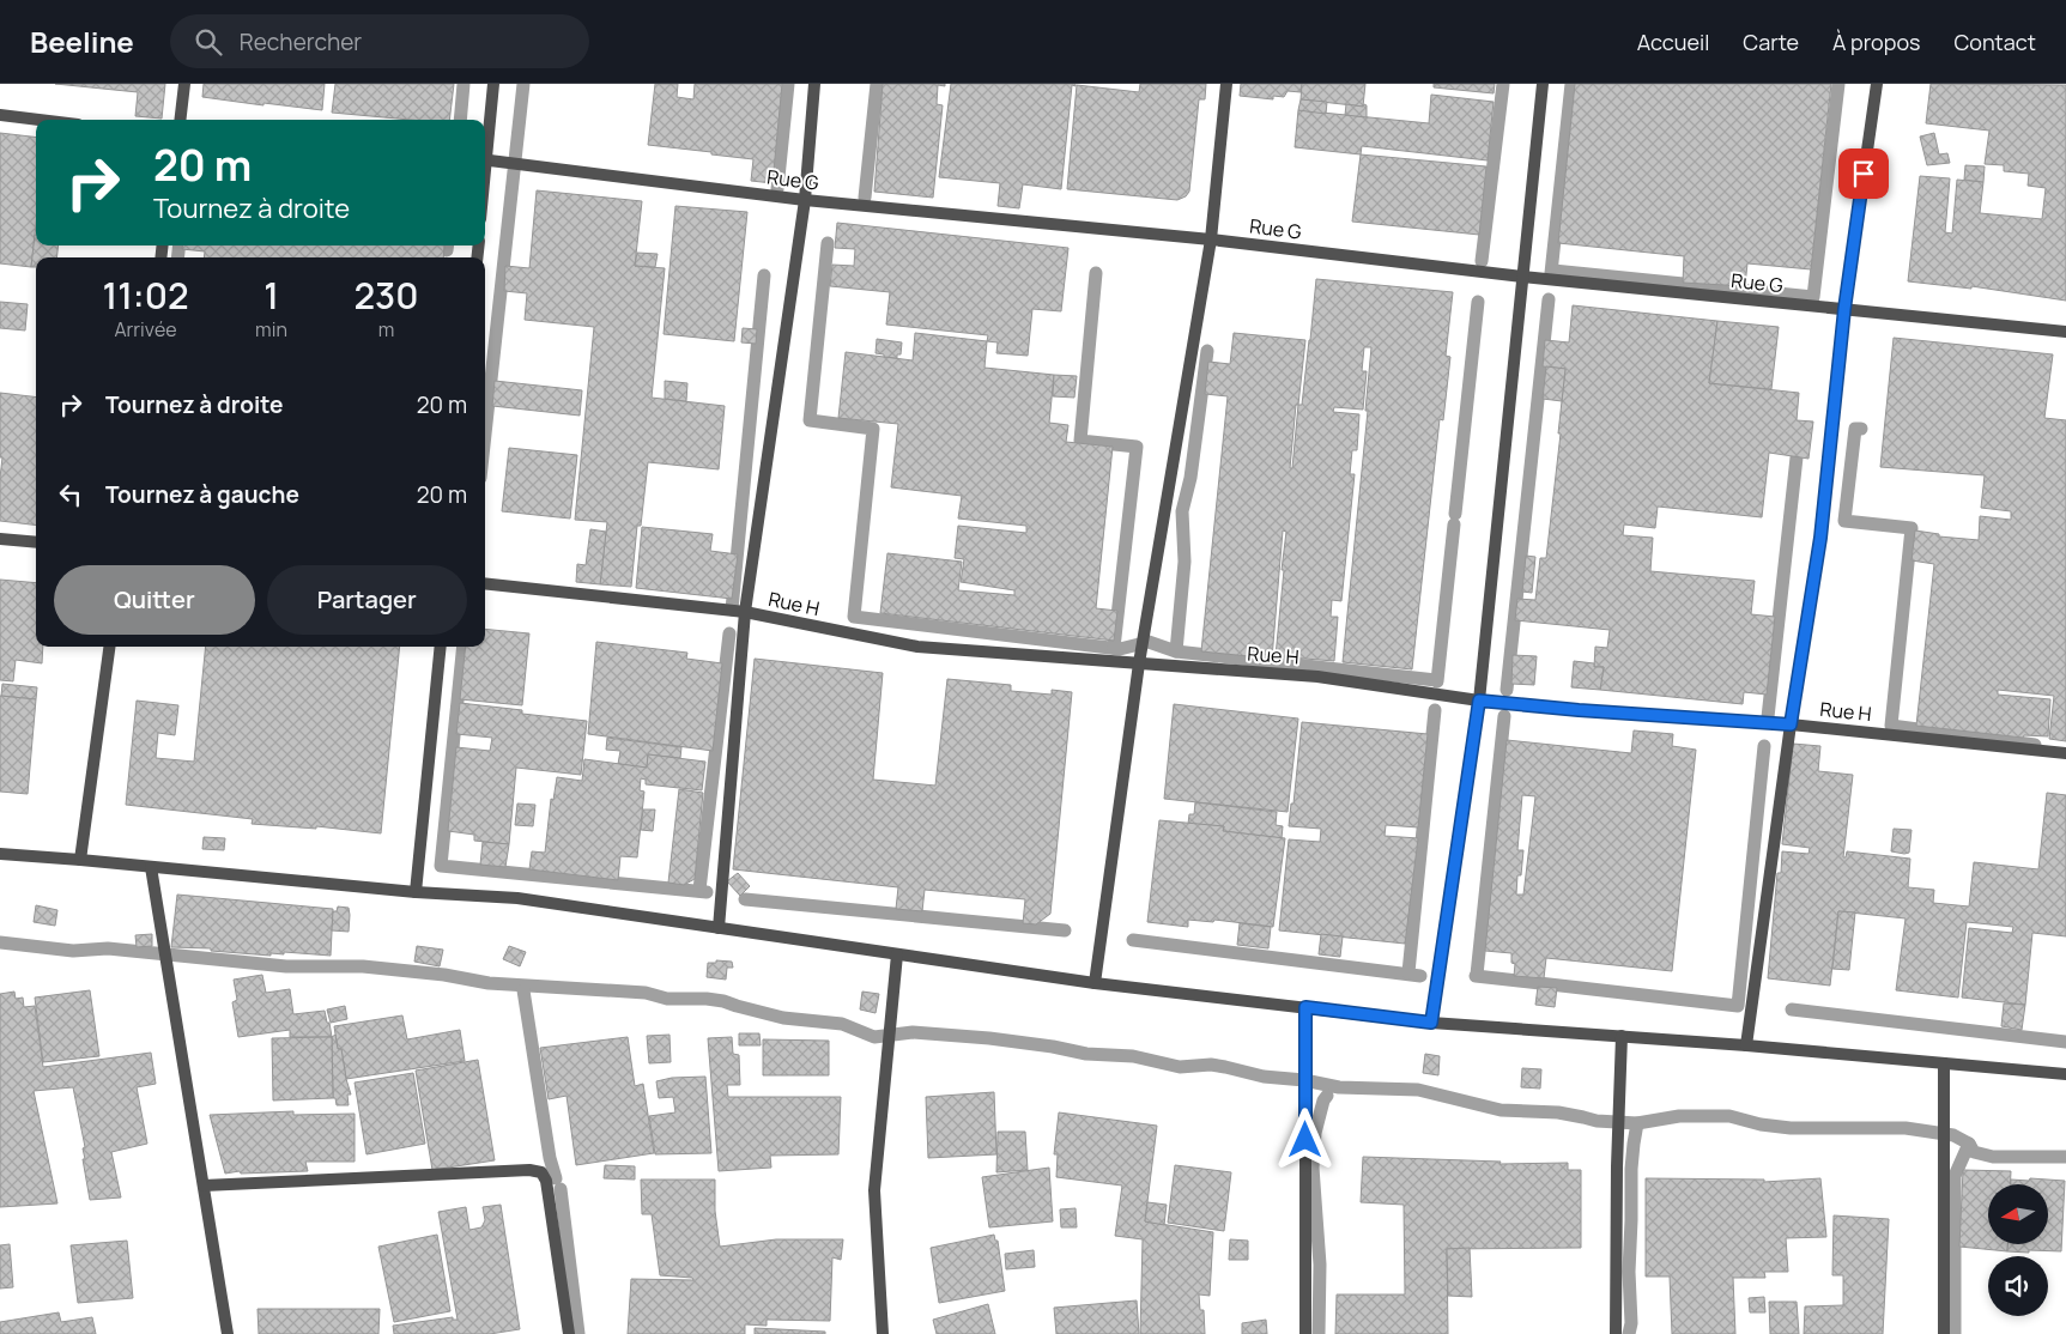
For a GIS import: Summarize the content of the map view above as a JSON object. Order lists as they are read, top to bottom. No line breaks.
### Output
{"streets":{"street":["Rue G","Rue H"]},"north":"left","page":{"header":"Beeline","search":"Rechercher","nav":["Accueil","Carte","À propos","Contact"],"turn":["20 m","Tournez à droite"],"eta":["11:02","Arrivée","1","min","230","m"],"list":[{"name":"Tournez à droite","value":"20 m"},{"name":"Tournez à gauche","value":"20 m"}],"buttons":["Quitter","Partager"]}}
